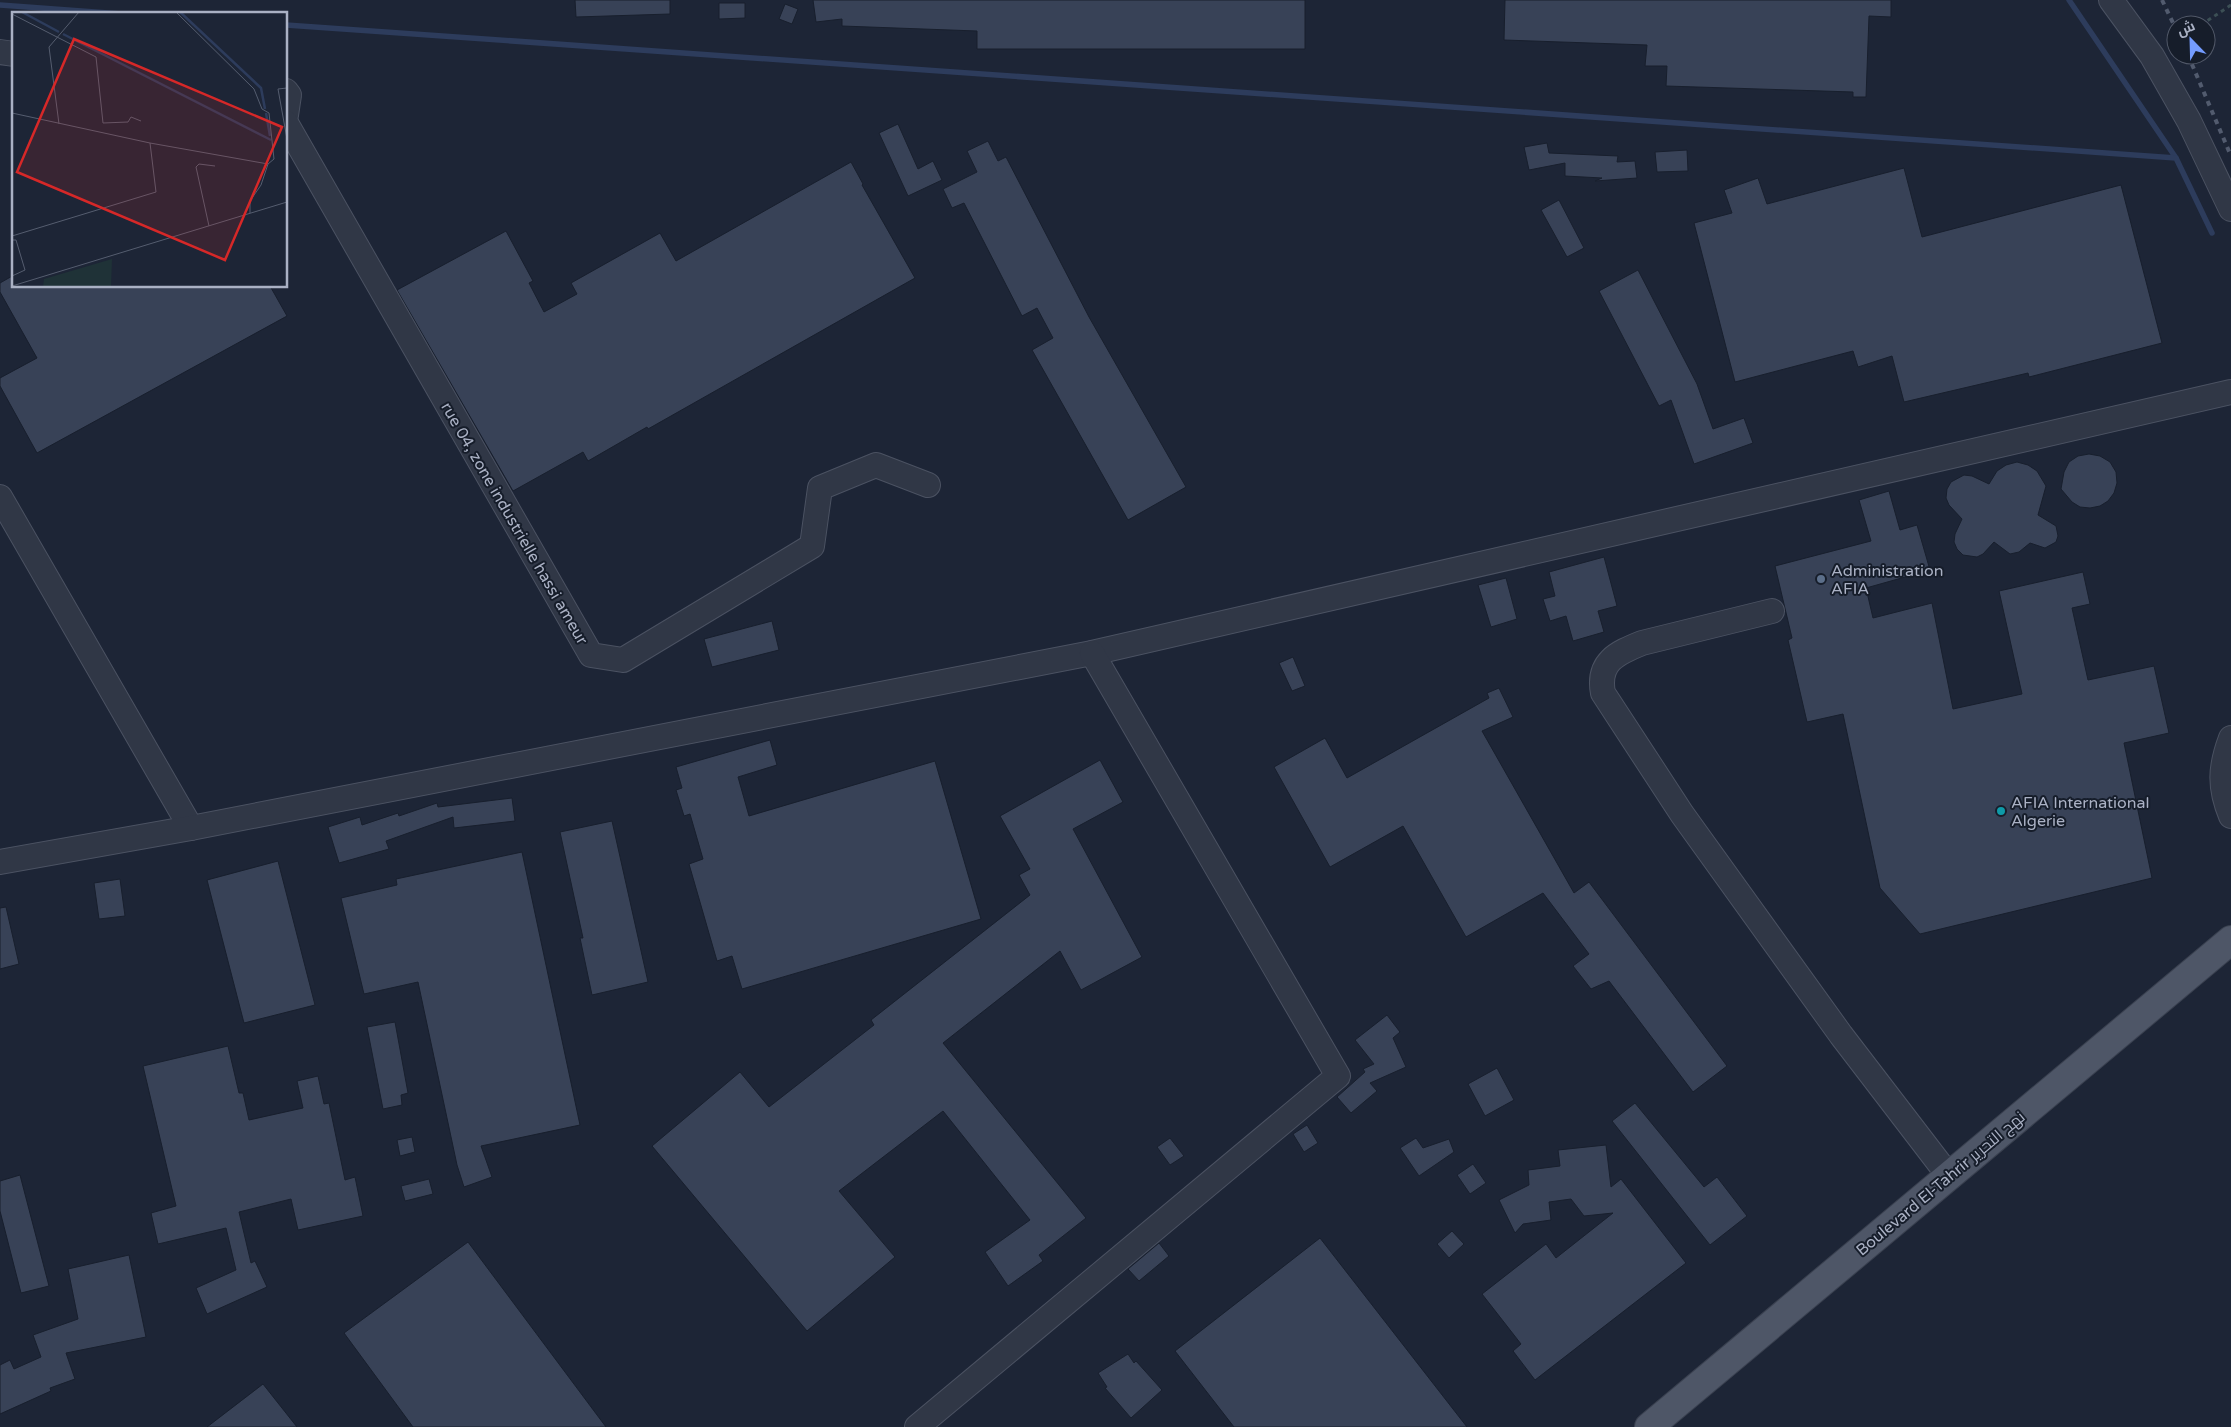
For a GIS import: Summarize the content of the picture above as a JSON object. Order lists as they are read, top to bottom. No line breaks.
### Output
{"streets":{"main road":["Boulevard El-Tahrir نهج التحرير"],"street":["rue 04, zone industrielle hassi ameur"]},"places":["Administration AFIA","AFIA International Algerie"],"north":"top left"}
